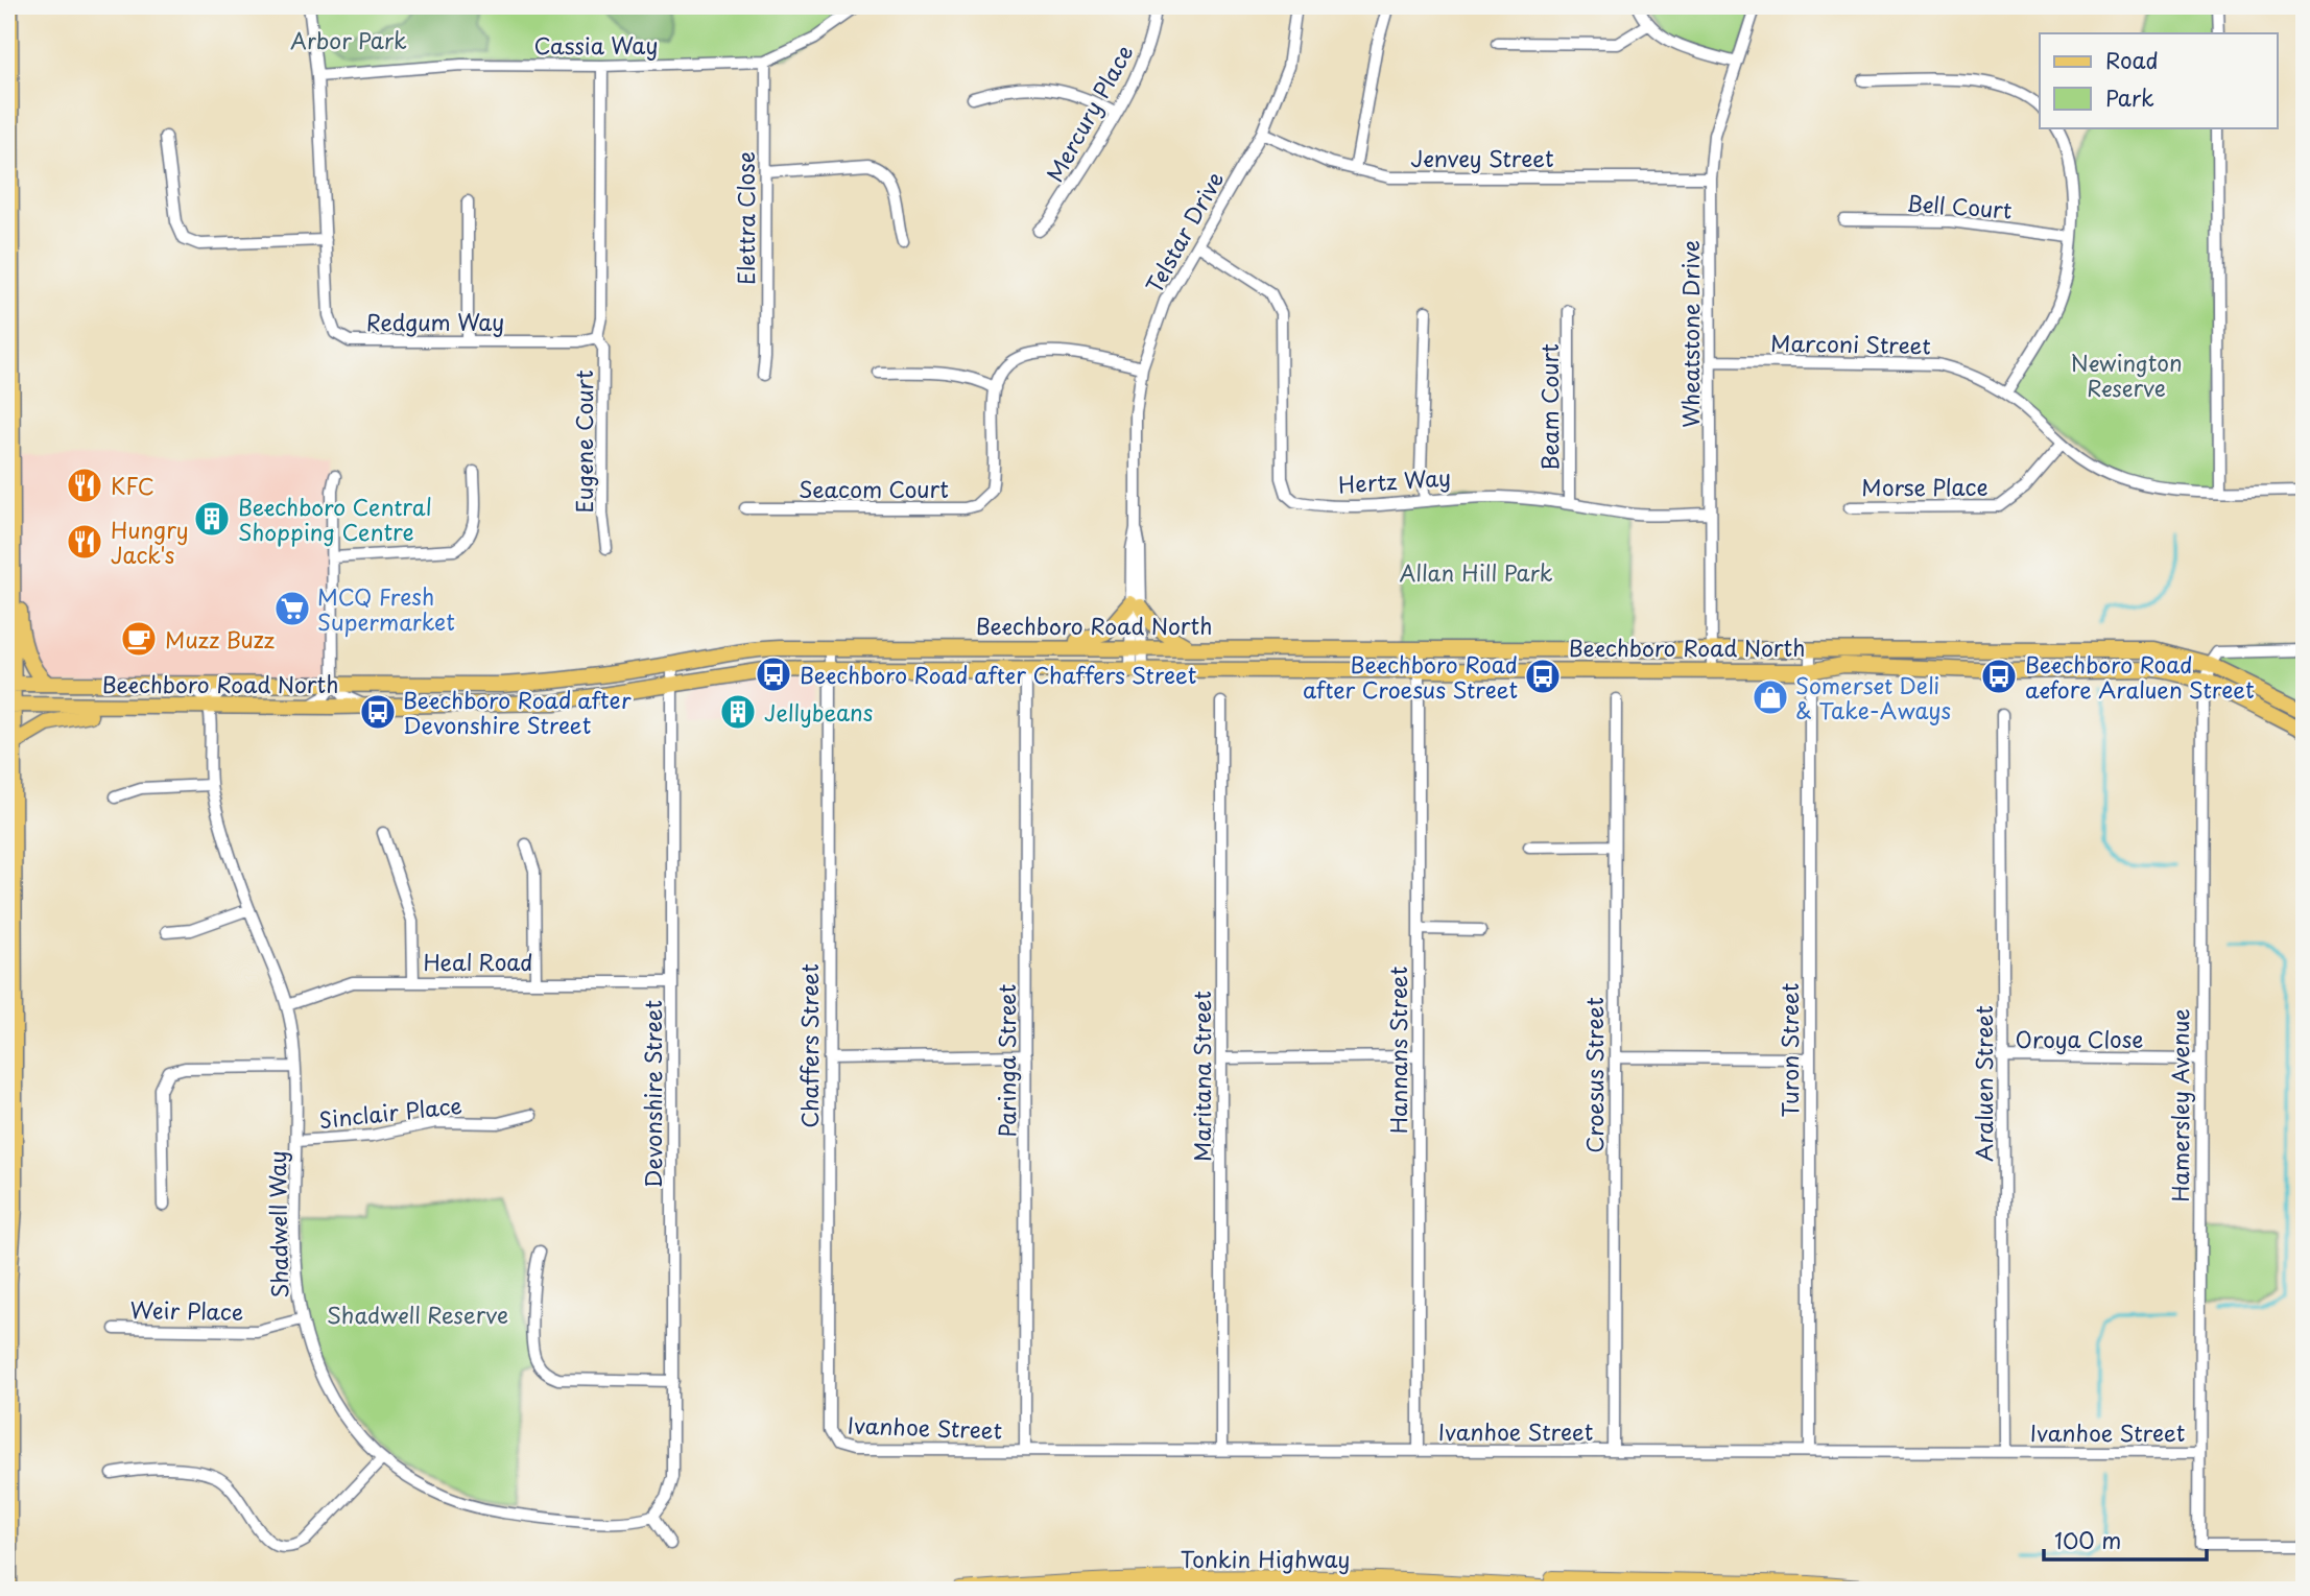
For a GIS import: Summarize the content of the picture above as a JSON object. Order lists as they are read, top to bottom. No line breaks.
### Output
{"streets":{"highway":["Tonkin Highway"],"main road":["Beechboro Road North"],"street":["Cassia Way","Mercury Place","Jenvey Street","Bell Court","Elettra Close","Telstar Drive","Redgum Way","Wheatstone Drive","Marconi Street","Beam Court","Eugene Court","Hertz Way","Morse Place","Seacom Court","Heal Road","Oroya Close","Chaffers Street","Hannans Street","Turon Street","Paringa Street","Croesus Street","Maritana Street","Araluen Street","Devonshire Street","Hamersley Avenue","Sinclair Place","Shadwell Way","Weir Place","Ivanhoe Street"]},"crossings":[["Cassia Way","Elettra Close"],["Cassia Way","Redgum Way"],["Jenvey Street","Telstar Drive"],["Jenvey Street","Wheatstone Drive"],["Telstar Drive","Hertz Way"],["Telstar Drive","Beechboro Road North"],["Redgum Way","Eugene Court"],["Wheatstone Drive","Marconi Street"],["Wheatstone Drive","Hertz Way"],["Wheatstone Drive","Beechboro Road North"],["Marconi Street","Morse Place"],["Beam Court","Hertz Way"],["Beechboro Road North","Chaffers Street"],["Beechboro Road North","Hannans Street"],["Beechboro Road North","Turon Street"],["Beechboro Road North","Paringa Street"],["Beechboro Road North","Devonshire Street"],["Beechboro Road North","Hamersley Avenue"],["Beechboro Road North","Shadwell Way"],["Heal Road","Devonshire Street"],["Heal Road","Shadwell Way"],["Oroya Close","Araluen Street"],["Oroya Close","Hamersley Avenue"],["Chaffers Street","Ivanhoe Street"],["Hannans Street","Ivanhoe Street"],["Turon Street","Ivanhoe Street"],["Paringa Street","Ivanhoe Street"],["Croesus Street","Ivanhoe Street"],["Maritana Street","Ivanhoe Street"],["Araluen Street","Ivanhoe Street"],["Devonshire Street","Shadwell Way"],["Hamersley Avenue","Ivanhoe Street"],["Sinclair Place","Shadwell Way"],["Shadwell Way","Weir Place"]],"parks":["Arbor Park","Newington Reserve","Allan Hill Park","Shadwell Reserve"],"places":{"restaurant":["KFC","Hungry Jack's"],"building":["Beechboro Central Shopping Centre","Jellybeans"],"supermarket":["MCQ Fresh Supermarket"],"cafe":["Muzz Buzz"],"bus stop":["Beechboro Road after Chaffers Street","Beechboro Road after Croesus Street","Beechboro Road aefore Araluen Street","Beechboro Road after Devonshire Street"],"shop":["Somerset Deli & Take-Aways"]},"legend":["Road","Park"],"scale_bar":"100 m"}
